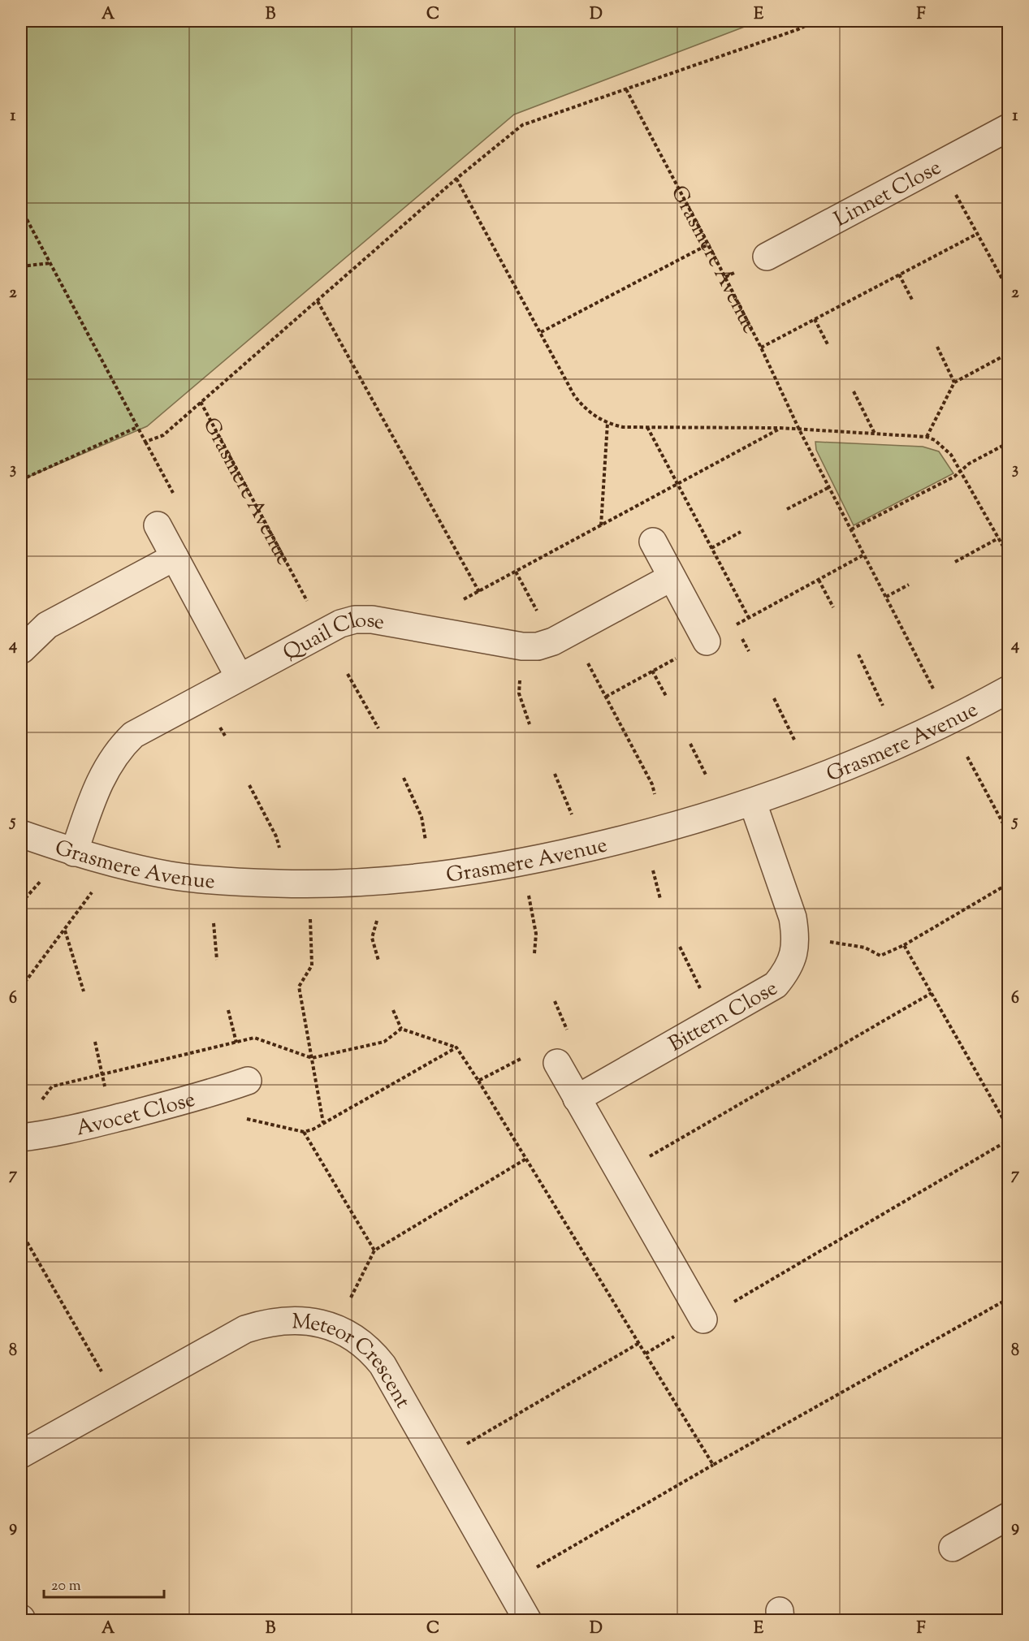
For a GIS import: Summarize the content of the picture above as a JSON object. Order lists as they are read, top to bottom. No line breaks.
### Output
{"streets":{"street":["Linnet Close","Grasmere Avenue","Quail Close","Bittern Close","Avocet Close","Meteor Crescent"]},"crossings":[["Grasmere Avenue","Quail Close"],["Grasmere Avenue","Bittern Close"]],"scale_bar":"20 m","grid":{"columns":["A","B","C","D","E","F"],"rows":["1","2","3","4","5","6","7","8","9"]}}
